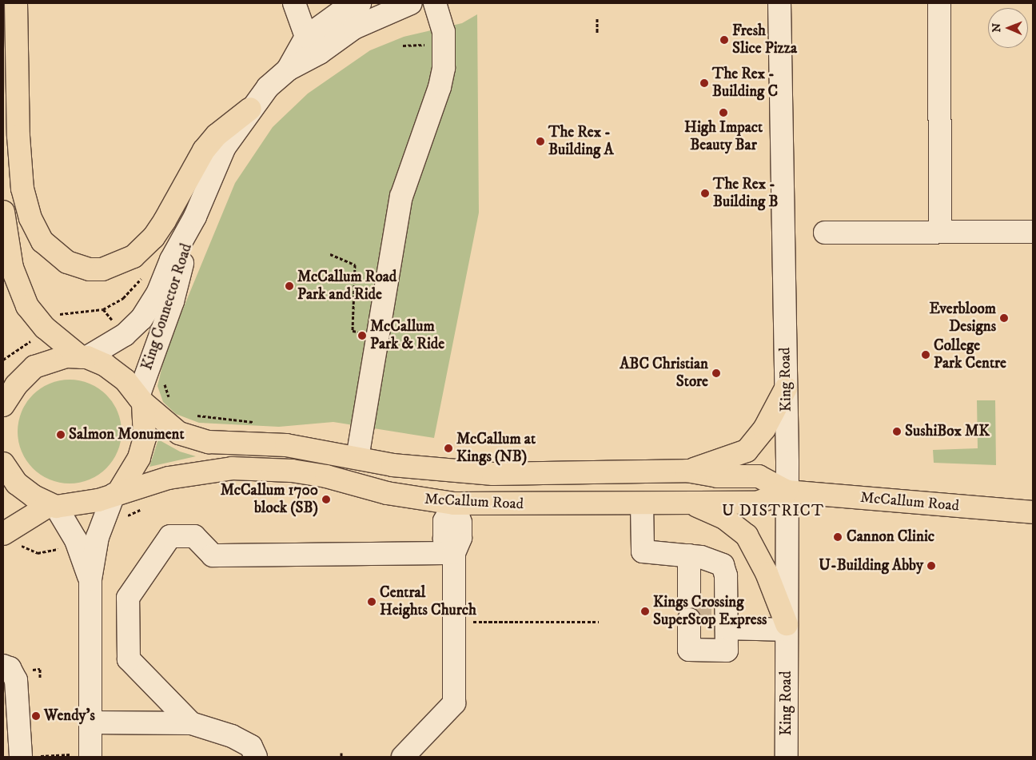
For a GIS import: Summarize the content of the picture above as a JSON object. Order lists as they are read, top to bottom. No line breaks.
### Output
{"streets":{"main road":["McCallum Road"],"street":["King Connector Road","King Road"]},"crossings":[["King Connector Road","McCallum Road"],["King Road","McCallum Road"]],"districts":["U DISTRICT"],"places":["Fresh Slice Pizza","The Rex - Building C","High Impact Beauty Bar","The Rex - Building A","The Rex - Building B","McCallum Road Park and Ride","Everbloom Designs","McCallum Park & Ride","College Park Centre","ABC Christian Store","SushiBox MK","Salmon Monument","McCallum at Kings (NB)","McCallum 1700 block (SB)","Cannon Clinic","U-Building Abby","Central Heights Church","Kings Crossing SuperStop Express","Wendy's"],"north":"left"}
